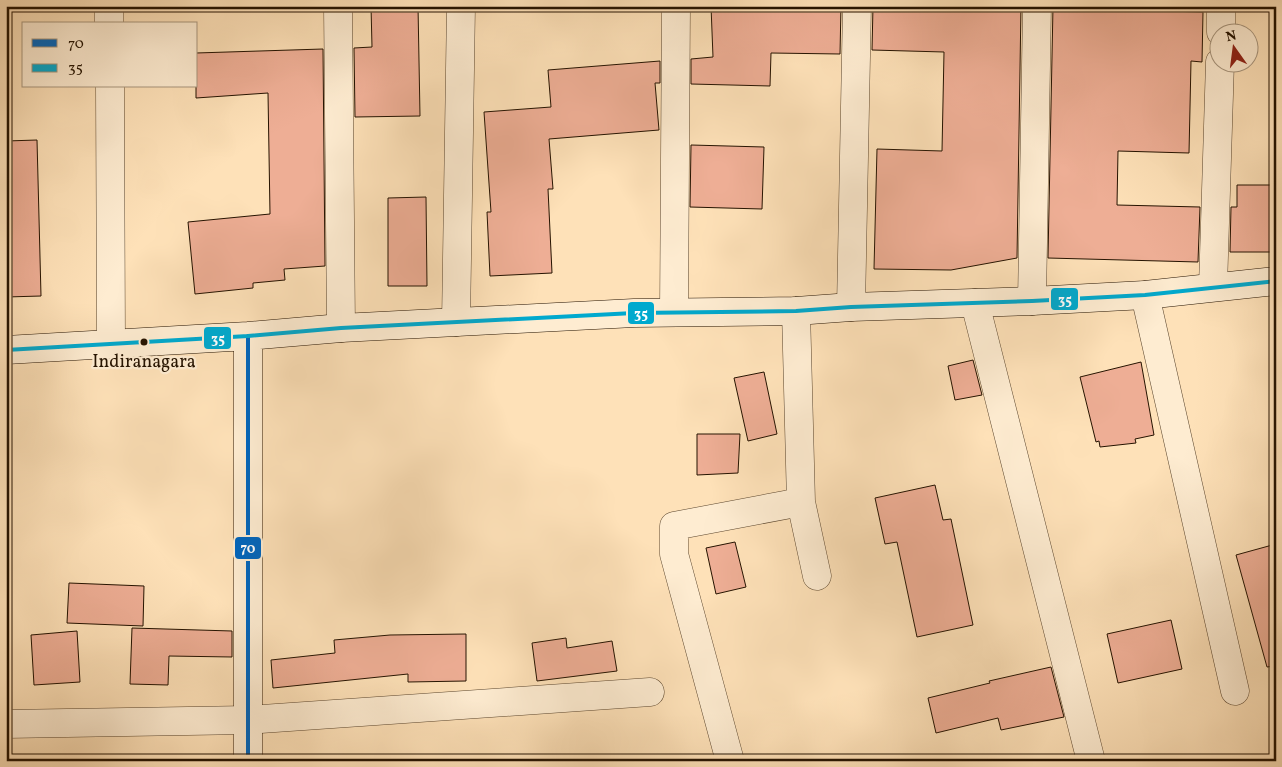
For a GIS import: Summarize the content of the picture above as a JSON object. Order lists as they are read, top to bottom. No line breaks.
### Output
{"places":["Indiranagara"],"lines":["transit line 35","transit line 70"],"legend":["70","35"],"north":"top"}
